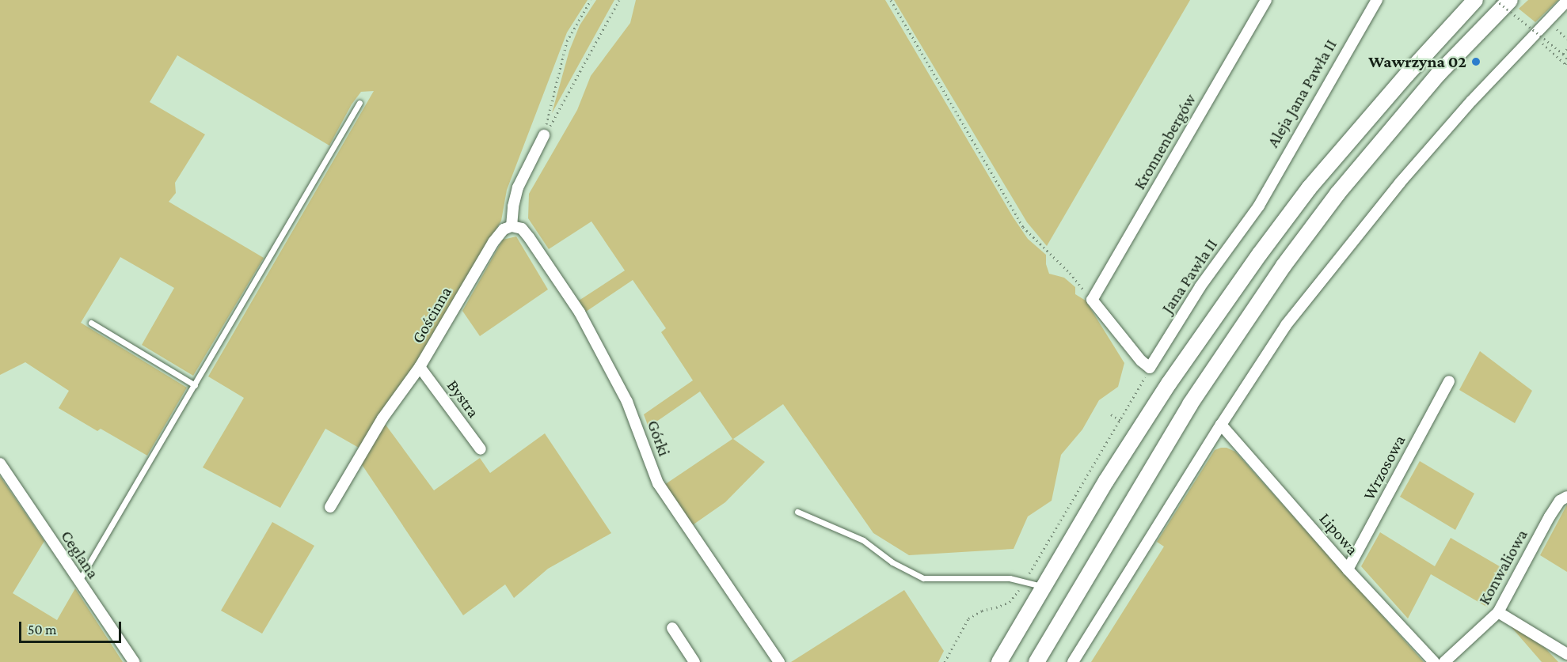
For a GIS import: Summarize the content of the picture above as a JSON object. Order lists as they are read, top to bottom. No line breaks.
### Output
{"streets":{"street":["Aleja Jana Pawła II","Kronnenbergów","Jana Pawła II","Gościnna","Bystra","Górki","Wrzosowa","Lipowa","Ceglana","Konwaliowa"]},"crossings":[["Aleja Jana Pawła II","Jana Pawła II"],["Gościnna","Bystra"],["Gościnna","Górki"],["Wrzosowa","Lipowa"]],"places":["Wawrzyna 02"],"scale_bar":"50 m"}
